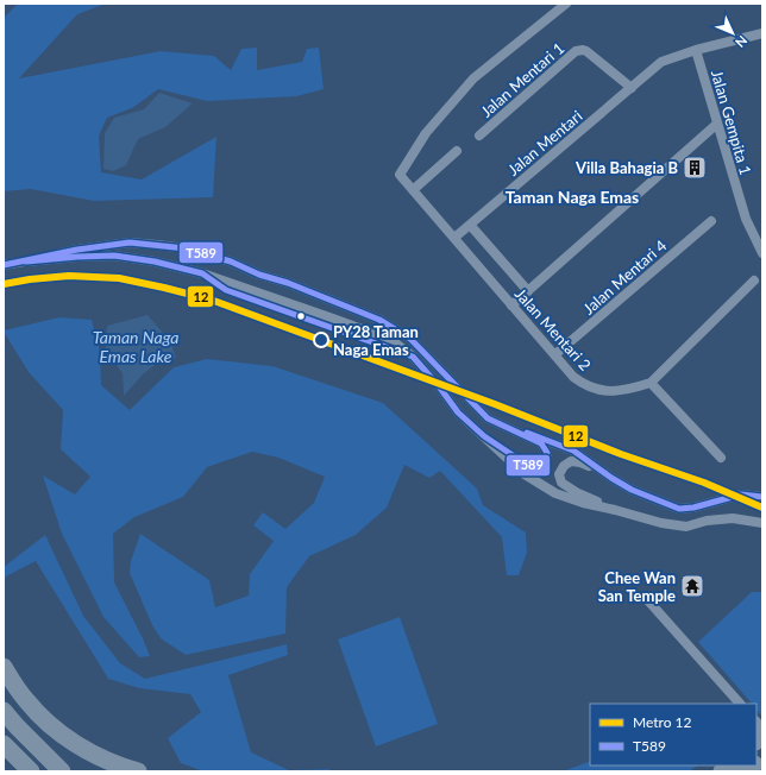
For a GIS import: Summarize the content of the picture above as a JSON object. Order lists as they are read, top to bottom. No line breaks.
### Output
{"streets":{"street":["Jalan Mentari 1","Jalan Gempita 1","Jalan Mentari","Jalan Mentari 4","Jalan Mentari 2"]},"crossings":[["Jalan Mentari 1","Jalan Mentari"],["Jalan Gempita 1","Jalan Mentari"],["Jalan Mentari","Jalan Mentari 2"],["Jalan Mentari 4","Jalan Mentari 2"]],"districts":["Taman Naga Emas"],"water":["Taman Naga Emas Lake"],"places":{"building":["Villa Bahagia B"],"other":["PY28 Taman Naga Emas"],"temple":["Chee Wan San Temple"]},"lines":["transit line T589","metro line 12"],"legend":["Metro 12","T589"],"north":"bottom right"}
